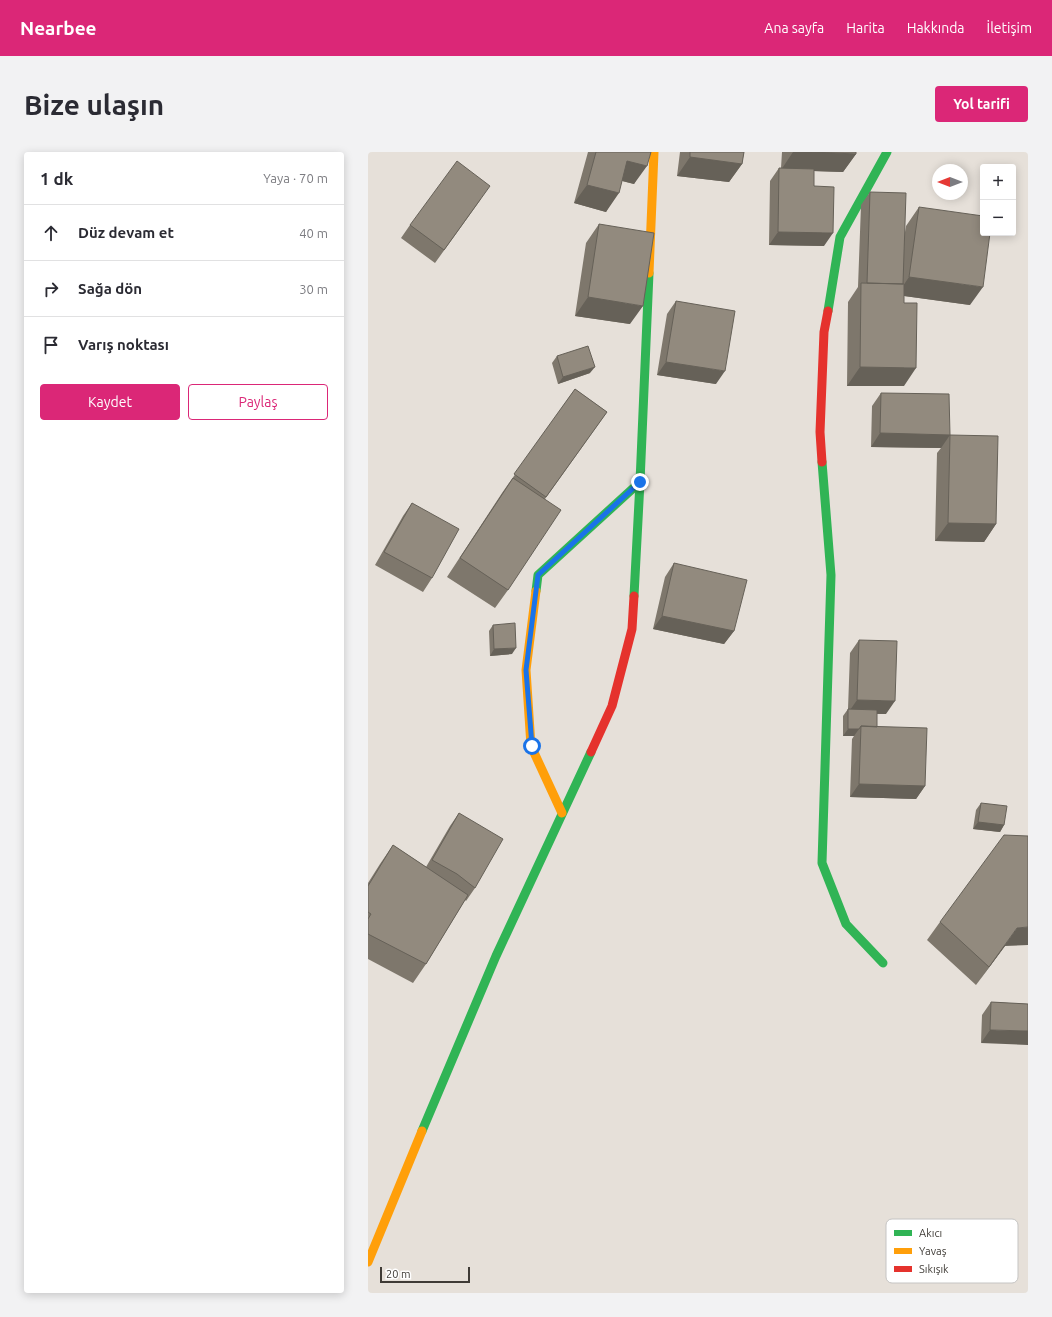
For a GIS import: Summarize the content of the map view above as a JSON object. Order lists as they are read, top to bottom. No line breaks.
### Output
{"legend":["Akıcı","Yavaş","Sıkışık"],"scale_bar":"20 m","north":"left","page":{"header":"Nearbee","nav":["Ana sayfa","Harita","Hakkında","İletişim"],"buttons":["Yol tarifi",["Kaydet","Paylaş"]],"title":"Bize ulaşın","heading":["1 dk","Yaya · 70 m"],"map_buttons":["+","−"],"list":[["Düz devam et","40 m"],["Sağa dön","30 m"],"Varış noktası"],"scale":"20 m"}}
